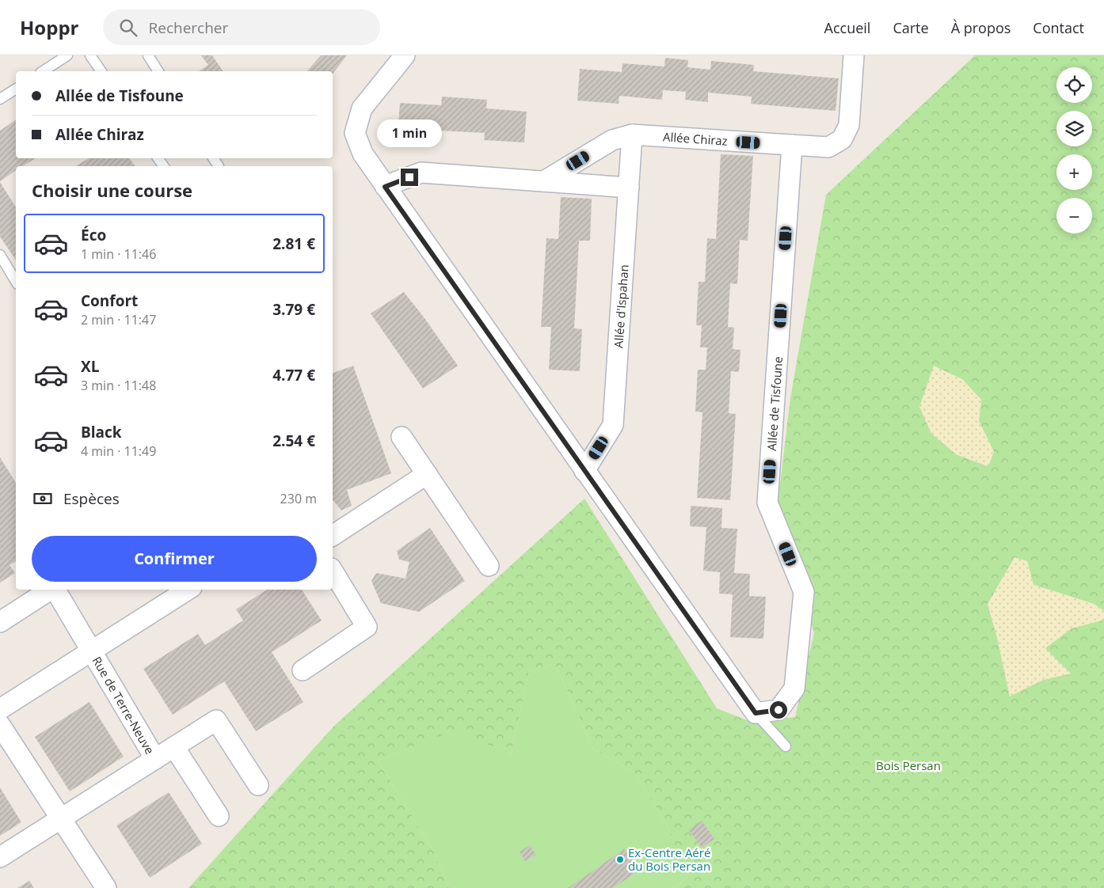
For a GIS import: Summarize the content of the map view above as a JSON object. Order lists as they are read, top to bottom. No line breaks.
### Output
{"streets":{"street":["Allée Chiraz","Allée d'Ispahan","Allée de Tisfoune","Rue de Terre-Neuve"]},"crossings":[["Allée Chiraz","Allée d'Ispahan"],["Allée Chiraz","Allée de Tisfoune"]],"parks":["Bois Persan"],"places":["Ex-Centre Aéré du Bois Persan"],"page":{"header":"Hoppr","search":"Rechercher","nav":["Accueil","Carte","À propos","Contact"],"map_buttons":["+","−"],"banner":["Allée de Tisfoune","Allée Chiraz"],"bubble":"1 min","heading":"Choisir une course","list":[{"name":"Éco","note":"1 min · 11:46","value":"2.81 €"},{"name":"Confort","note":"2 min · 11:47","value":"3.79 €"},{"name":"XL","note":"3 min · 11:48","value":"4.77 €"},{"name":"Black","note":"4 min · 11:49","value":"2.54 €"}],"pay":["Espèces","230 m"],"buttons":"Confirmer"}}
